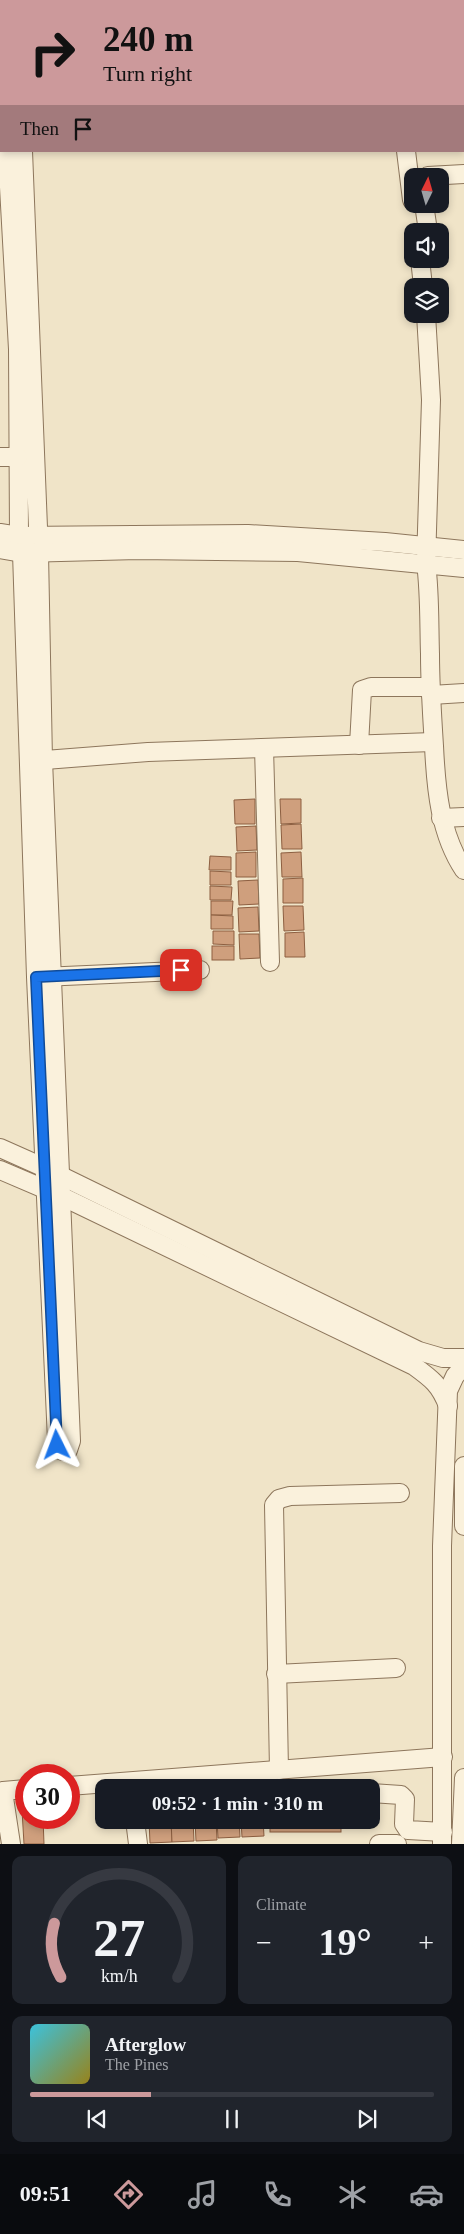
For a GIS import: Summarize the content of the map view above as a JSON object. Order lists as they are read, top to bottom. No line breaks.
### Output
{"north":"top","page":{"turn":["240 m","Turn right"],"then":"Then","limit":"30","trip":"09:52 · 1 min · 310 m","tile":"Climate","heat":["−","19°","+"],"song":["Afterglow","The Pines"],"tabs":"09:51","gauge":["27","km/h"]}}
